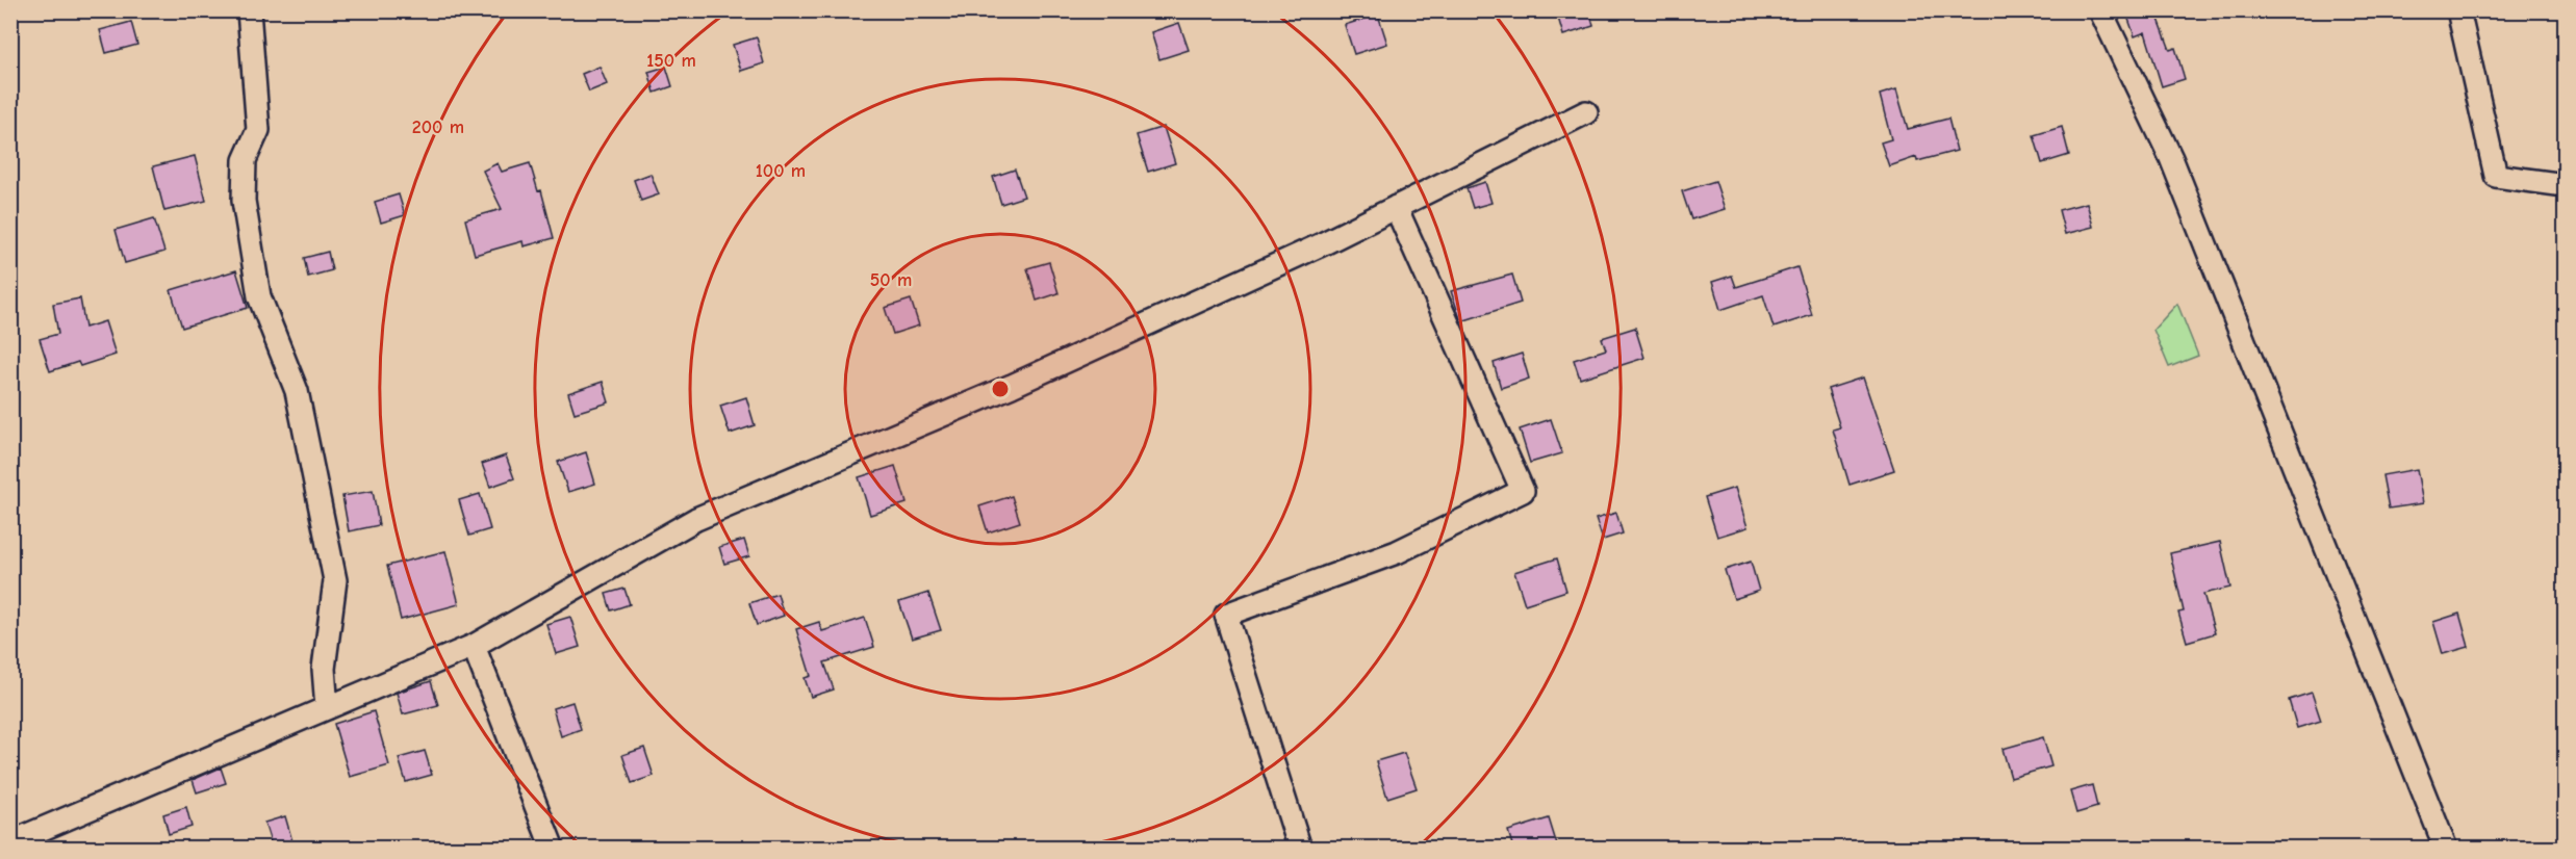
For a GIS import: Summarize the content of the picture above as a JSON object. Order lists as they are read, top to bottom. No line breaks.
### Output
{"rings":["150 m","200 m","100 m","50 m"]}
